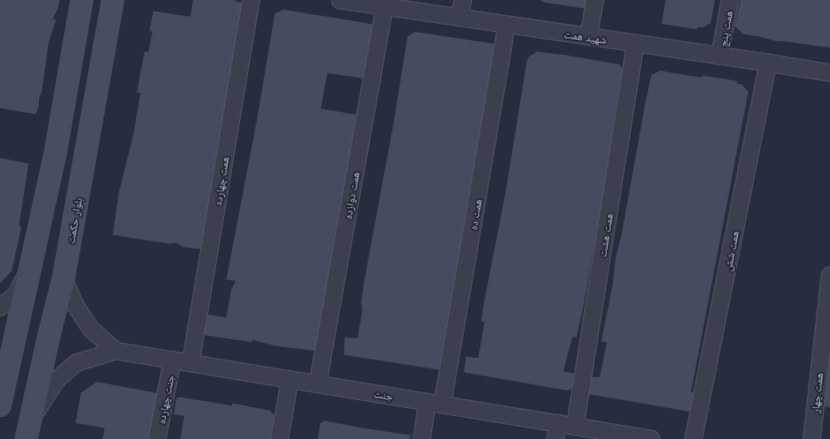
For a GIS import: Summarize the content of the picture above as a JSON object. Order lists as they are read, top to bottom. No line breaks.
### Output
{"streets":{"street":["همت پنج","شهید همت","همت چهارده","همت دوازده","همت ده","بلوار حکمت","همت هشت","همت شش","همت چهار","جنت","جنت چهارده"]},"crossings":[["همت پنج","شهید همت"],["شهید همت","همت دوازده"],["شهید همت","همت ده"],["شهید همت","همت هشت"],["شهید همت","همت شش"],["همت چهارده","جنت"],["همت دوازده","جنت"],["همت ده","جنت"],["همت هشت","جنت"],["جنت","جنت چهارده"]]}
